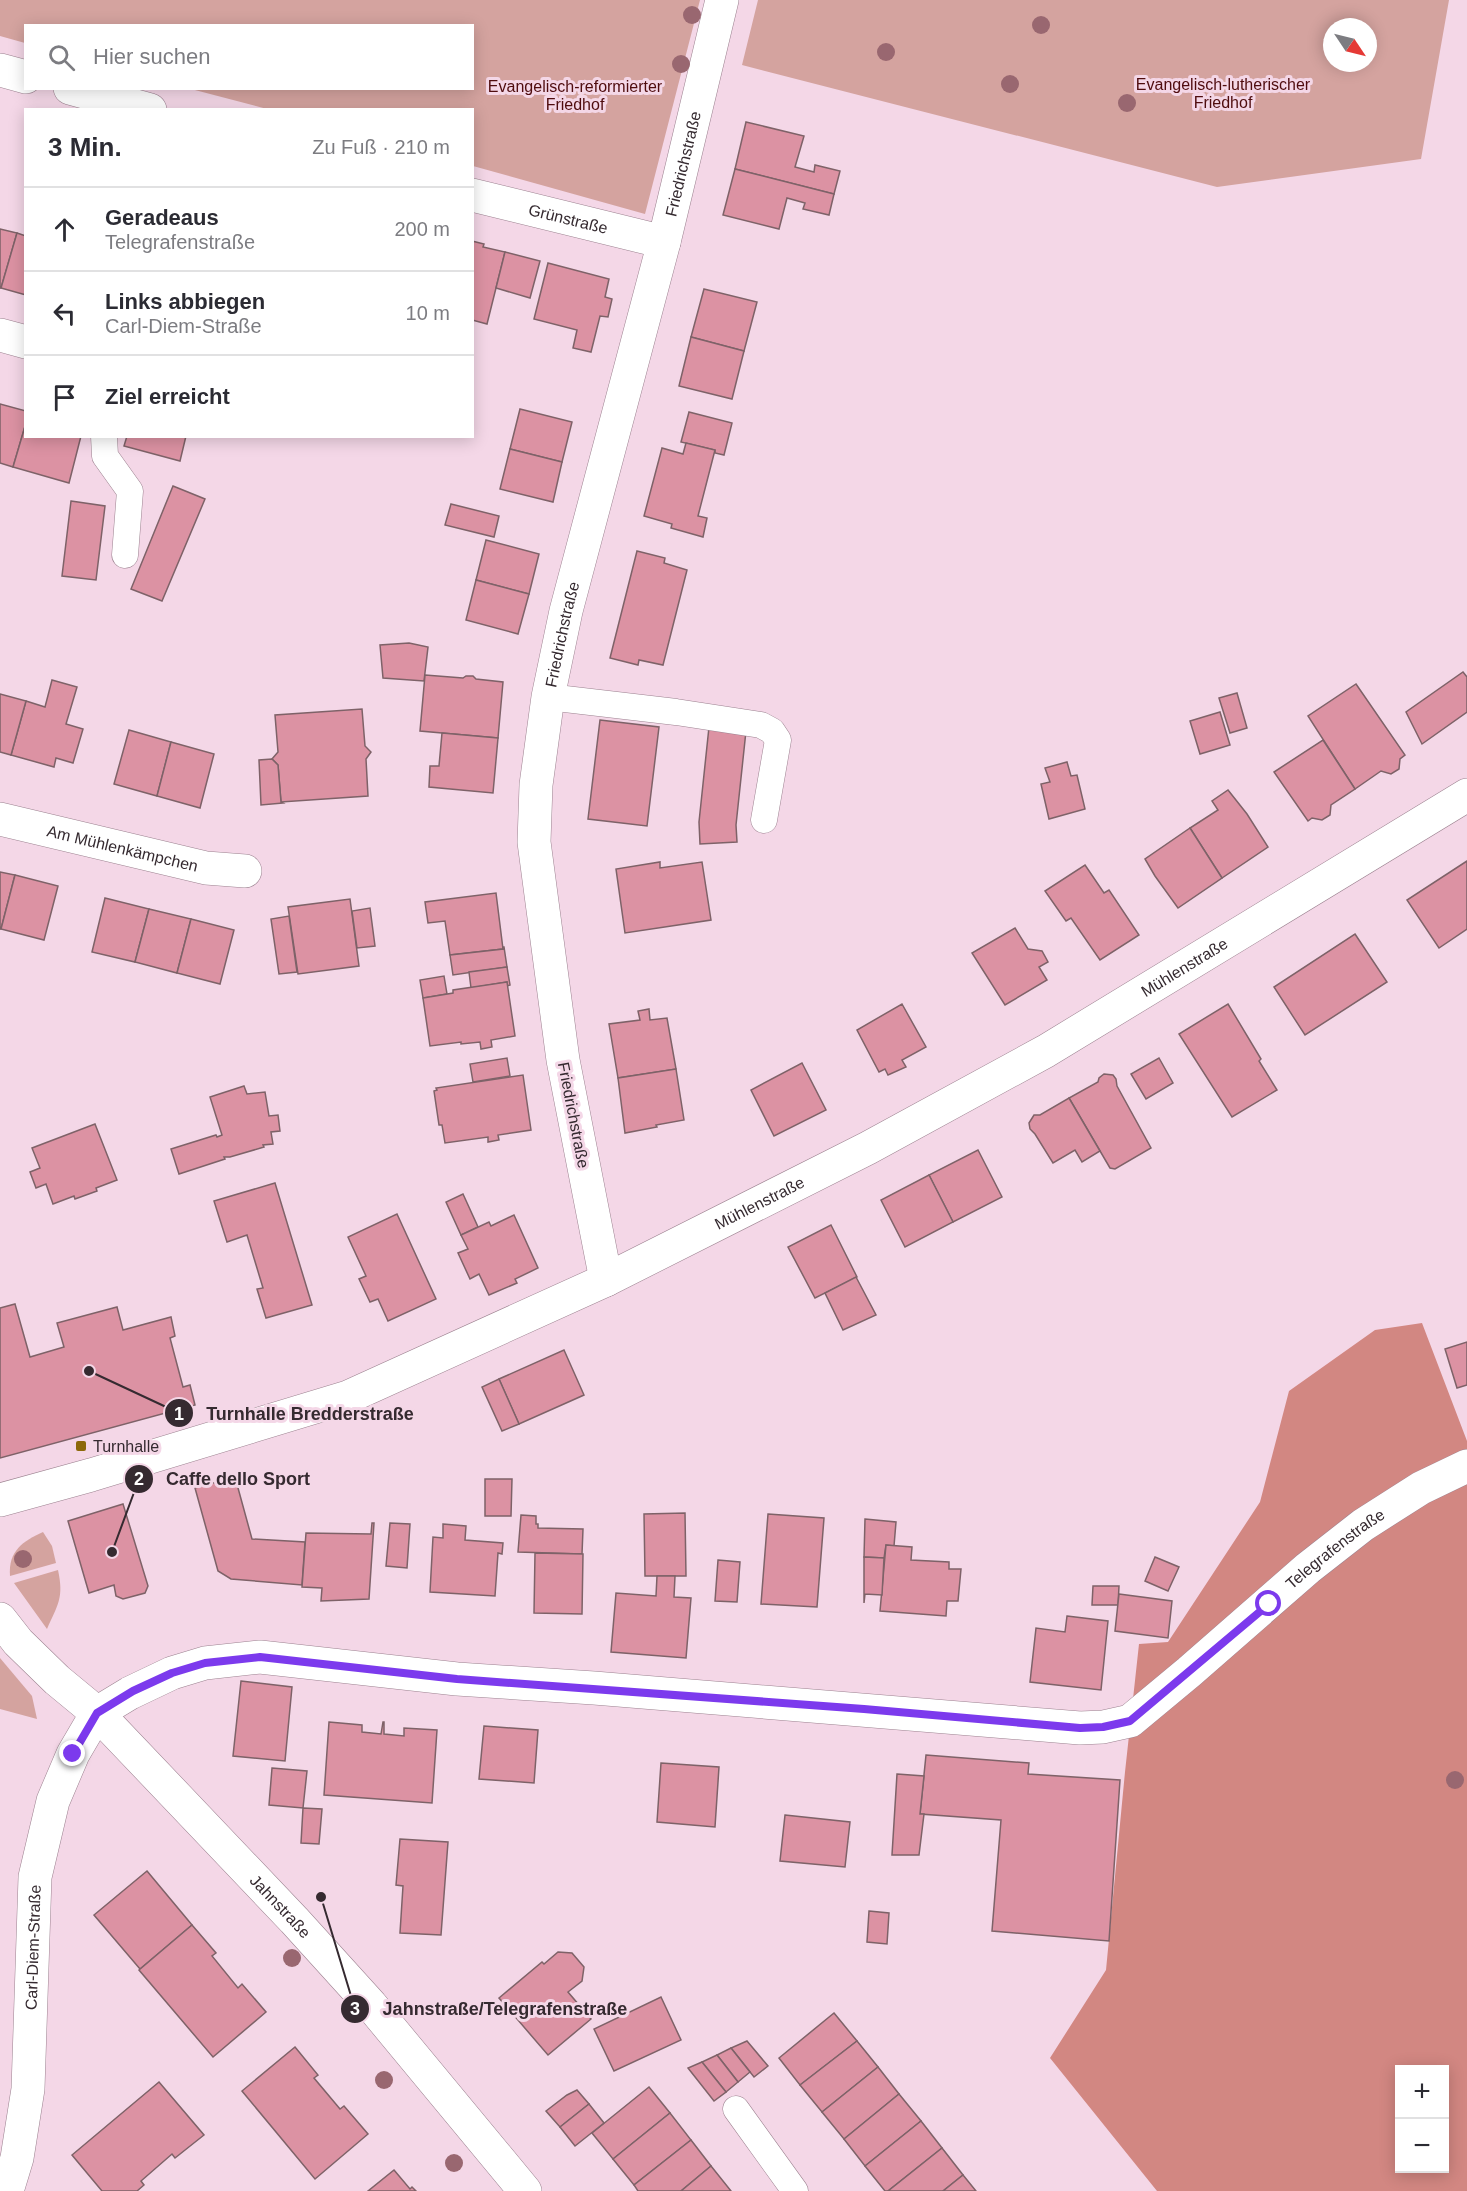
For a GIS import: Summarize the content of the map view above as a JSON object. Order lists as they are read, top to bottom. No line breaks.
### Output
{"streets":{"street":["Friedrichstraße","Grünstraße","Am Mühlenkämpchen","Mühlenstraße","Telegrafenstraße","Jahnstraße","Carl-Diem-Straße"]},"crossings":[["Friedrichstraße","Grünstraße"],["Friedrichstraße","Mühlenstraße"],["Telegrafenstraße","Jahnstraße"],["Telegrafenstraße","Carl-Diem-Straße"],["Jahnstraße","Carl-Diem-Straße"]],"parks":["Evangelisch-lutherischer Friedhof","Evangelisch-reformierter Friedhof"],"places":{"other":["Turnhalle Bredderstraße","Caffe dello Sport","Jahnstraße/Telegrafenstraße"],"transit":["Turnhalle"]},"north":"bottom right","page":{"search":"Hier suchen","heading":["3 Min.","Zu Fuß · 210 m"],"list":[["Geradeaus","Telegrafenstraße","200 m"],["Links abbiegen","Carl-Diem-Straße","10 m"],"Ziel erreicht"],"map_buttons":["+","−"]}}
